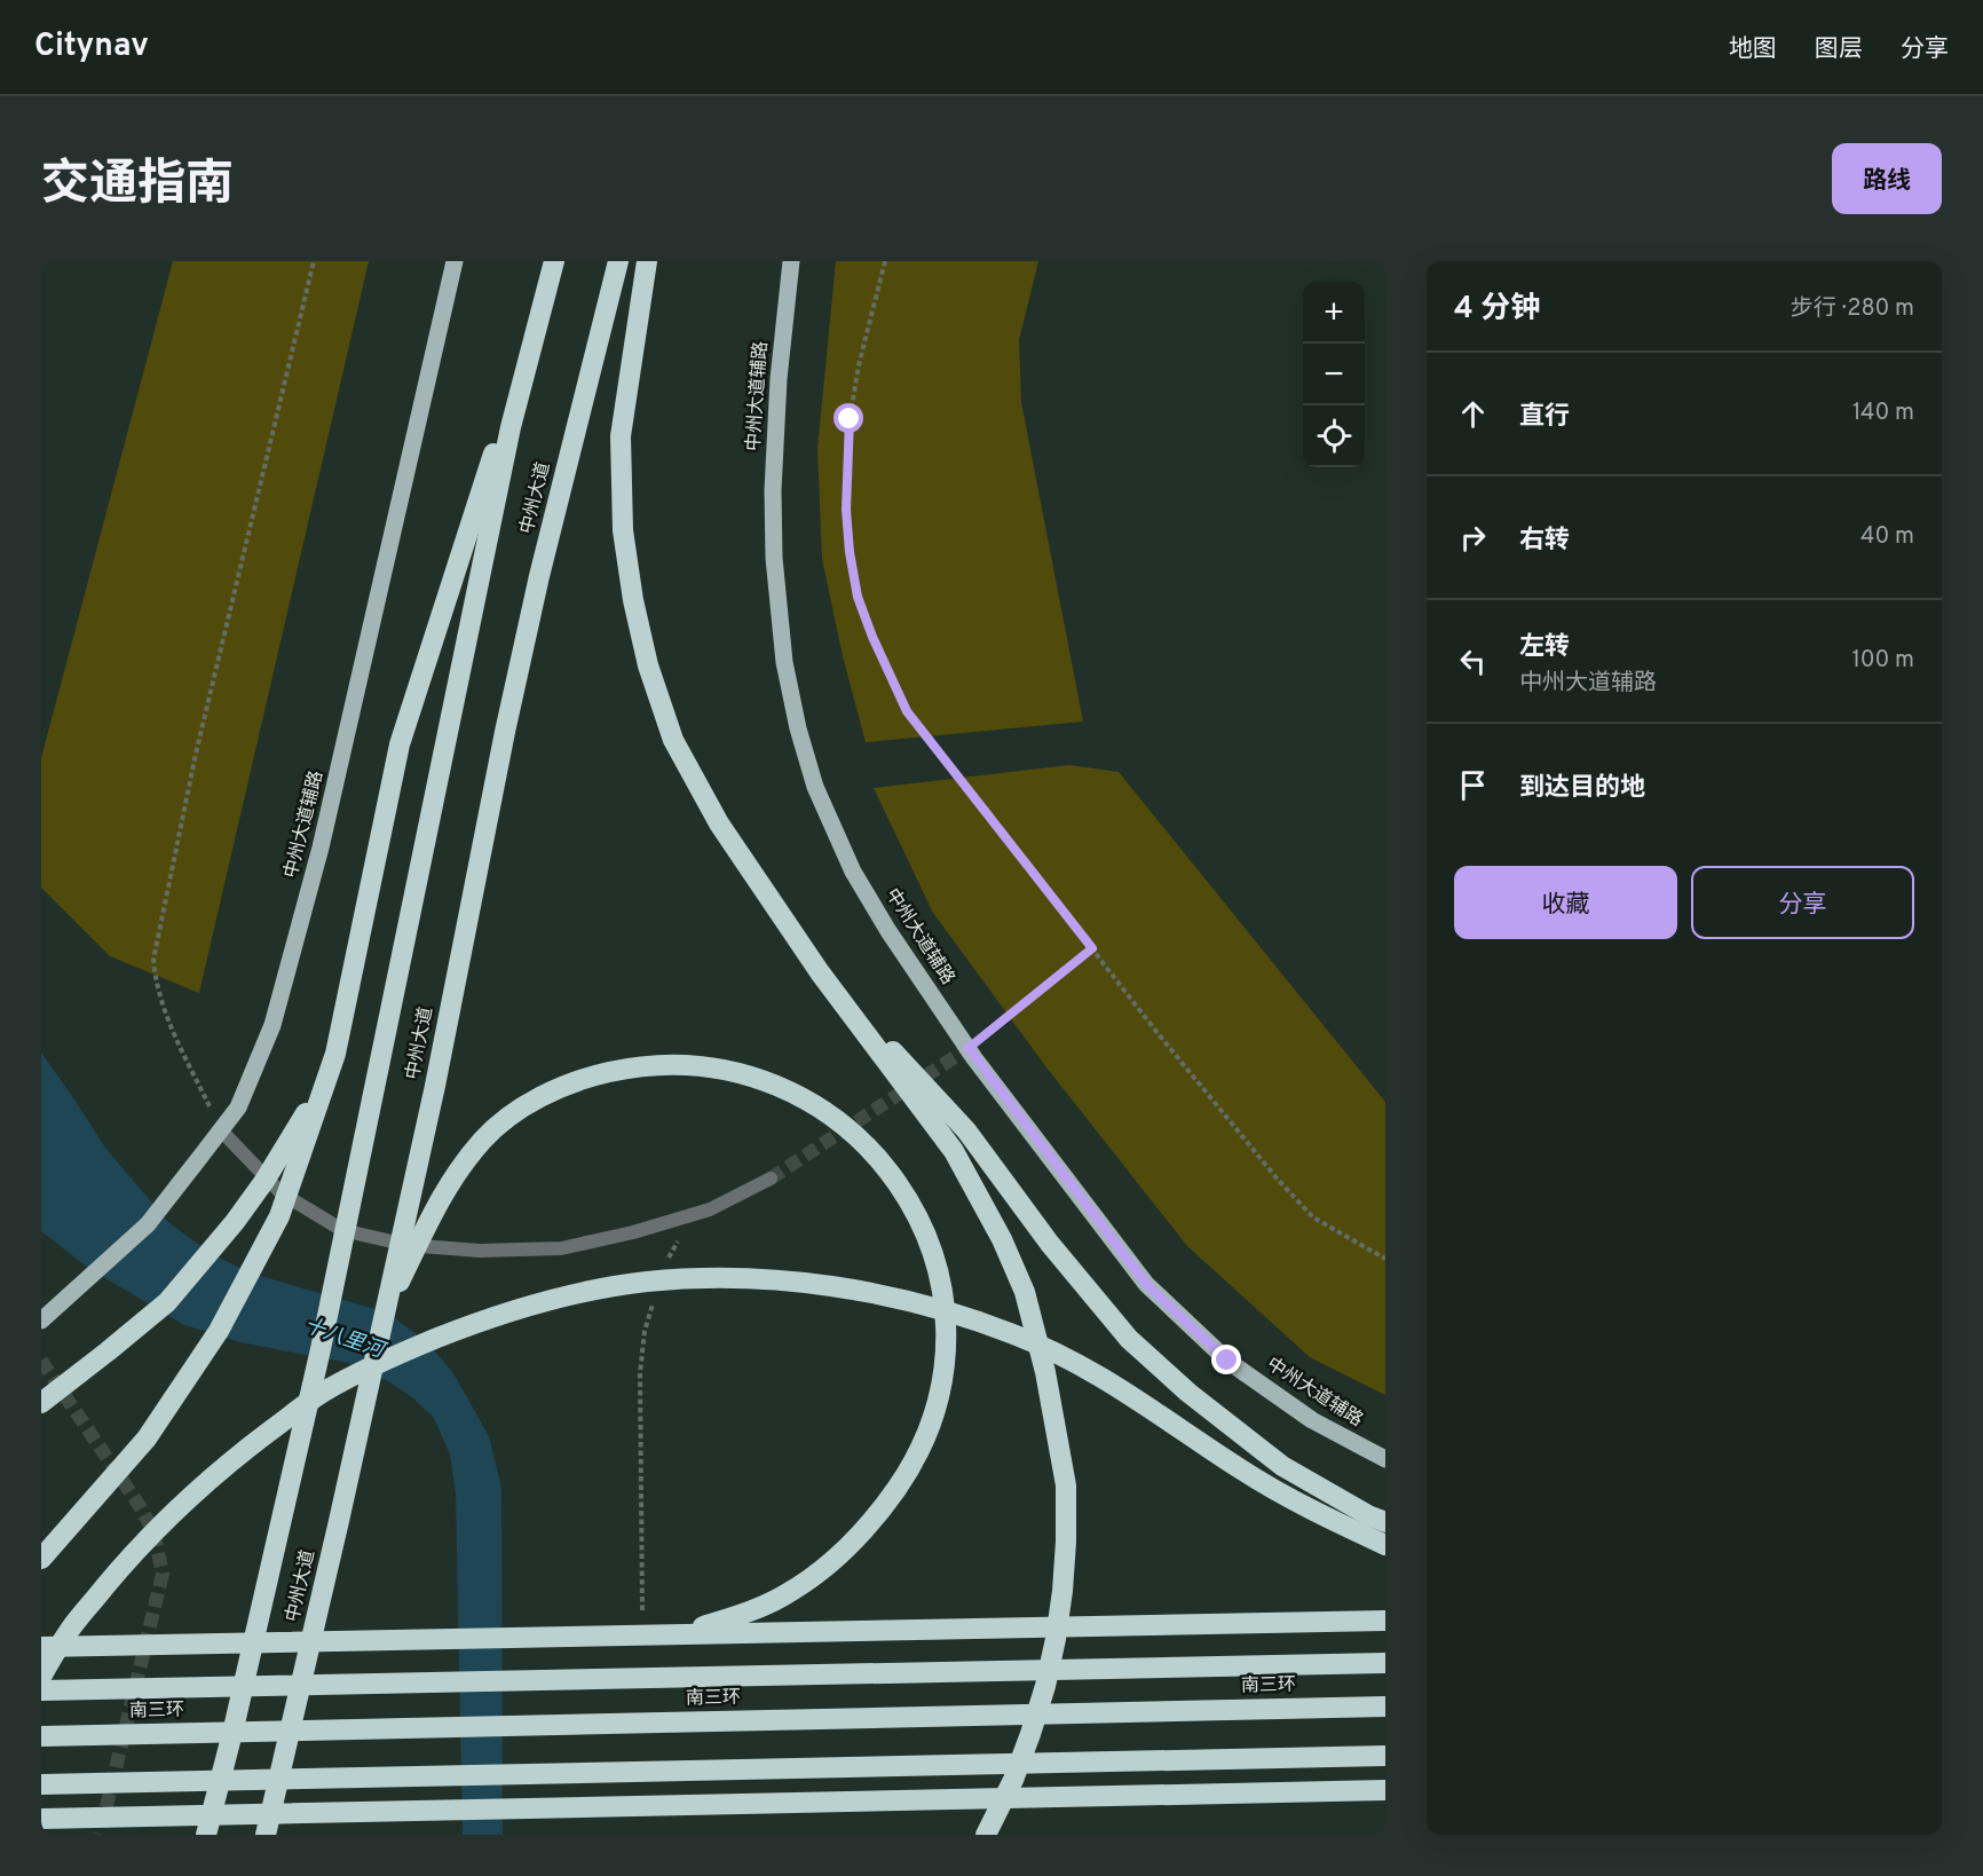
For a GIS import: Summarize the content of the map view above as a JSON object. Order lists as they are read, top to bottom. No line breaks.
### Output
{"streets":{"highway":["中州大道","南三环"],"main road":["中州大道辅路"]},"water":["十八里河"],"page":{"header":"Citynav","nav":["地图","图层","分享"],"title":"交通指南","buttons":["路线",["收藏","分享"]],"heading":["4 分钟","步行 · 280 m"],"map_buttons":["+","−"],"list":[["直行","140 m"],["右转","40 m"],["左转","中州大道辅路","100 m"],"到达目的地"]}}
